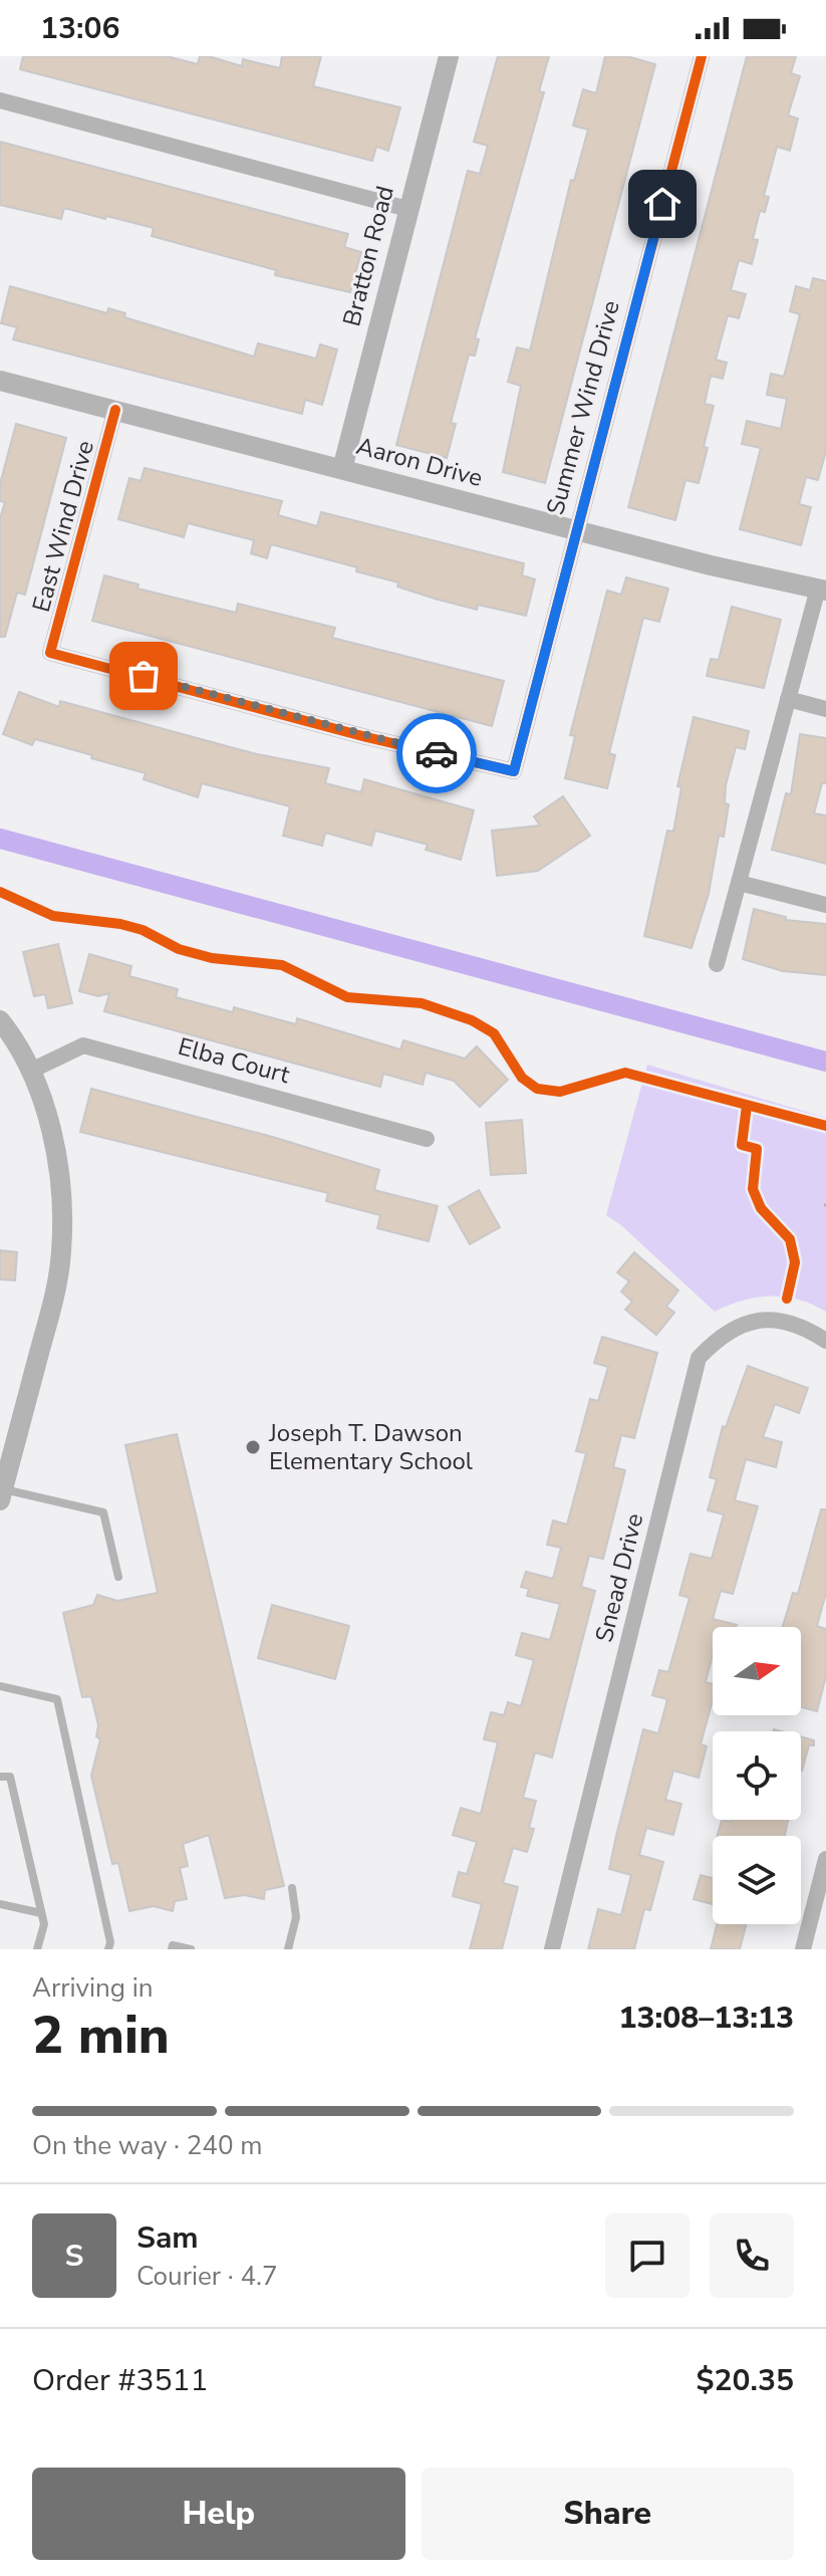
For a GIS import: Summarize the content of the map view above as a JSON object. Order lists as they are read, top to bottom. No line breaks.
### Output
{"streets":{"street":["Bratton Road","Summer Wind Drive","Aaron Drive","East Wind Drive","Elba Court","Snead Drive"]},"crossings":[["Bratton Road","Aaron Drive"],["Summer Wind Drive","Aaron Drive"],["Summer Wind Drive","East Wind Drive"],["Aaron Drive","East Wind Drive"]],"places":["Joseph T. Dawson Elementary School"],"north":"right","page":{"status":"13:06","heading":["2 min","Arriving in","13:08–13:13"],"panel":["Sam","Courier · 4.7","Order #3511","$20.35"],"bar":"On the way · 240 m","round":"S","buttons":["Help","Share"]}}
